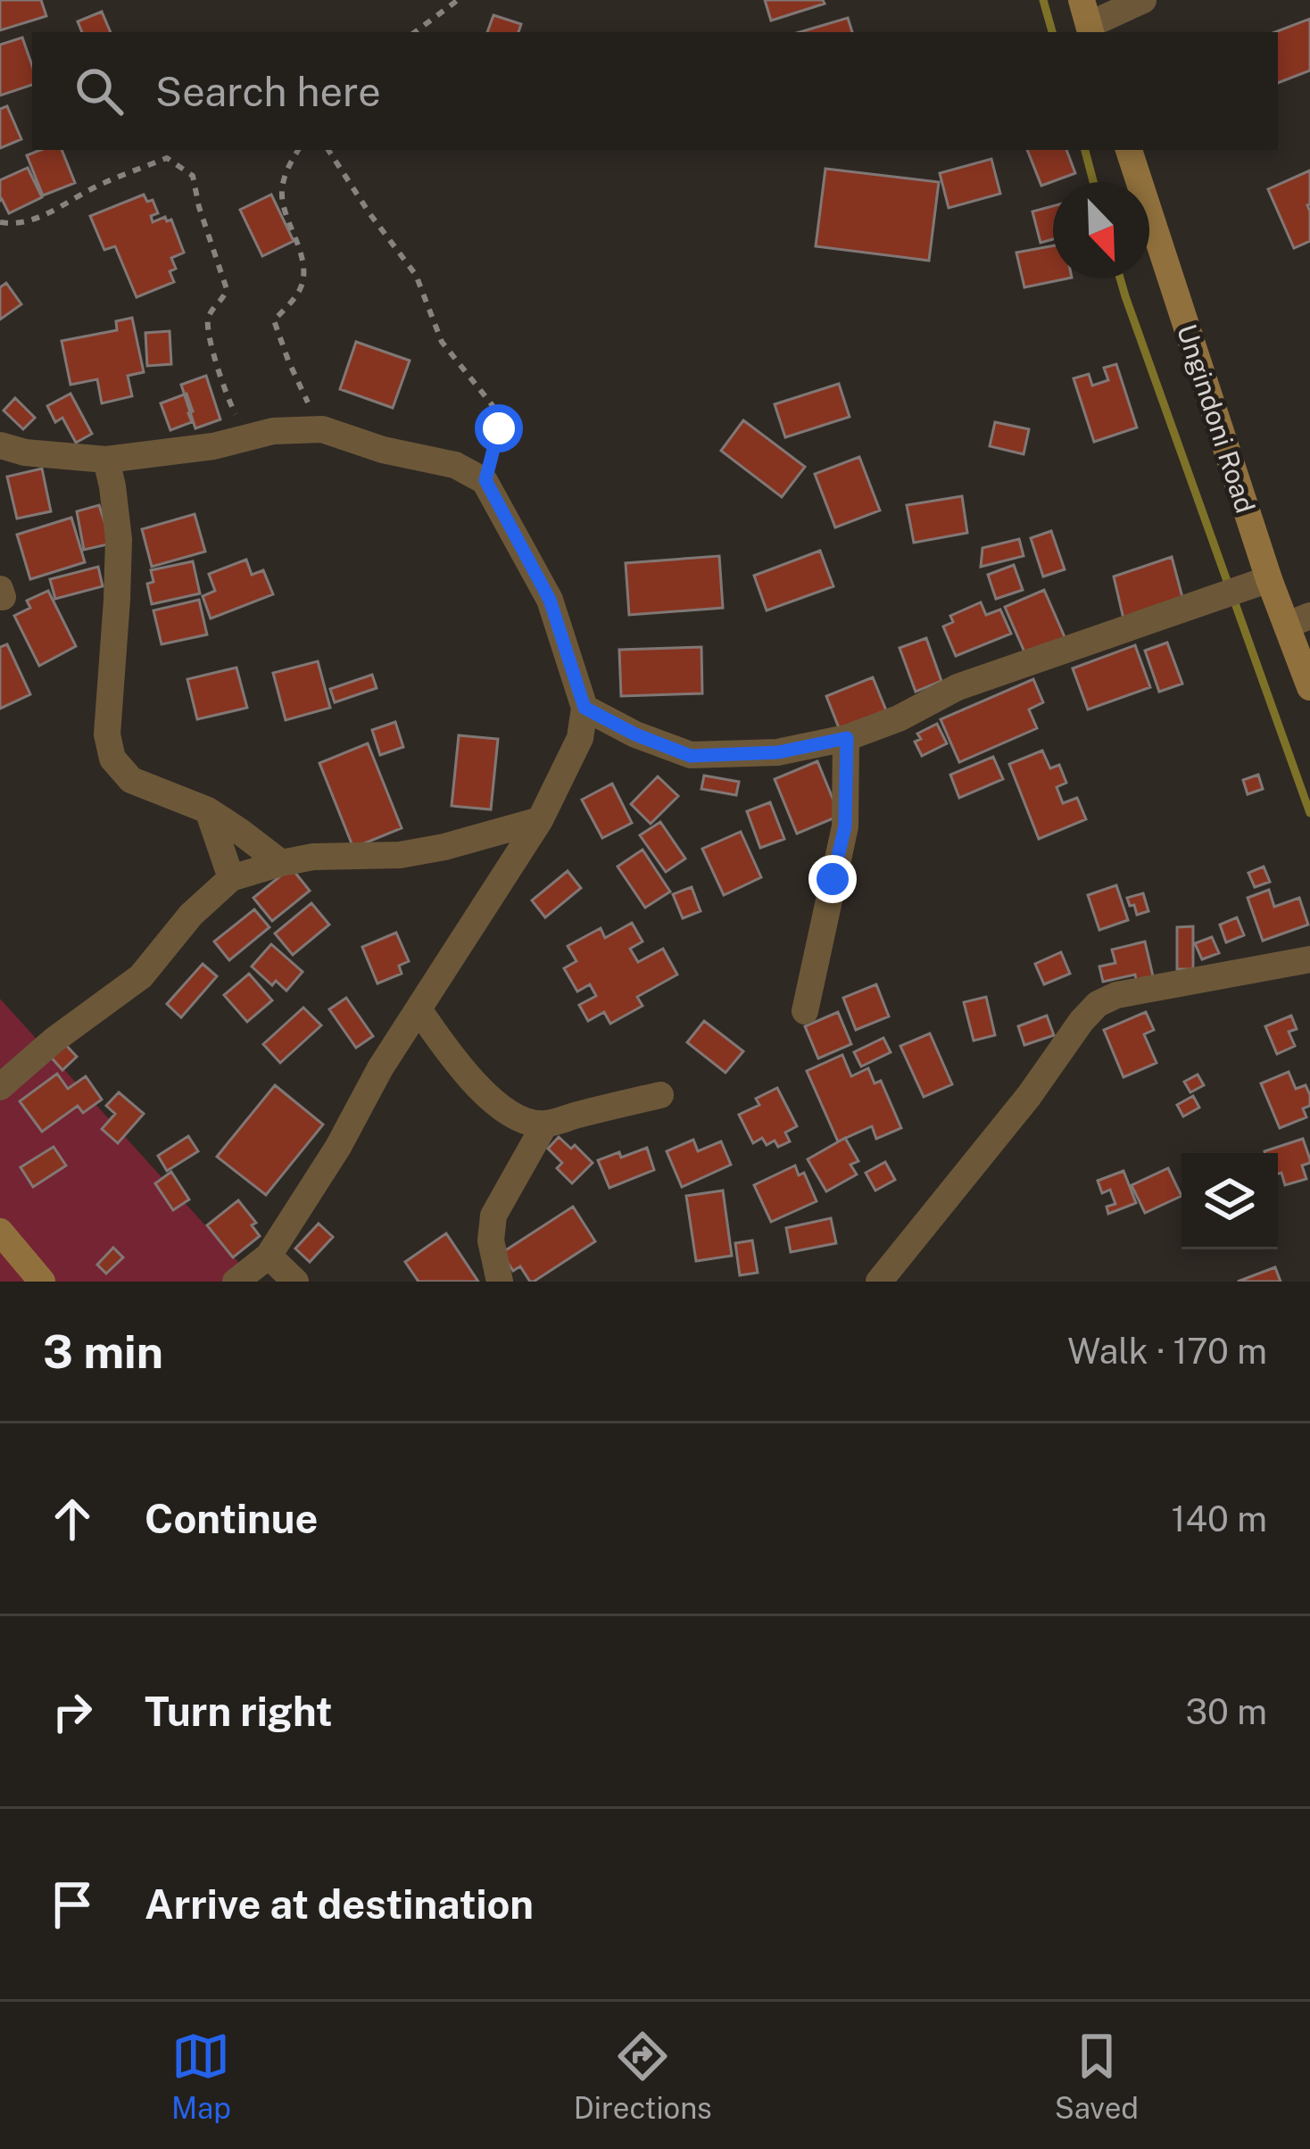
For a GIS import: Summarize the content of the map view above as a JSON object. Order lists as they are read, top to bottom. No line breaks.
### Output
{"streets":{"main road":["Ungindoni Road"]},"north":"bottom right","page":{"search":"Search here","heading":["3 min","Walk · 170 m"],"list":[["Continue","140 m"],["Turn right","30 m"],"Arrive at destination"],"nav":["Map","Directions","Saved"]}}
